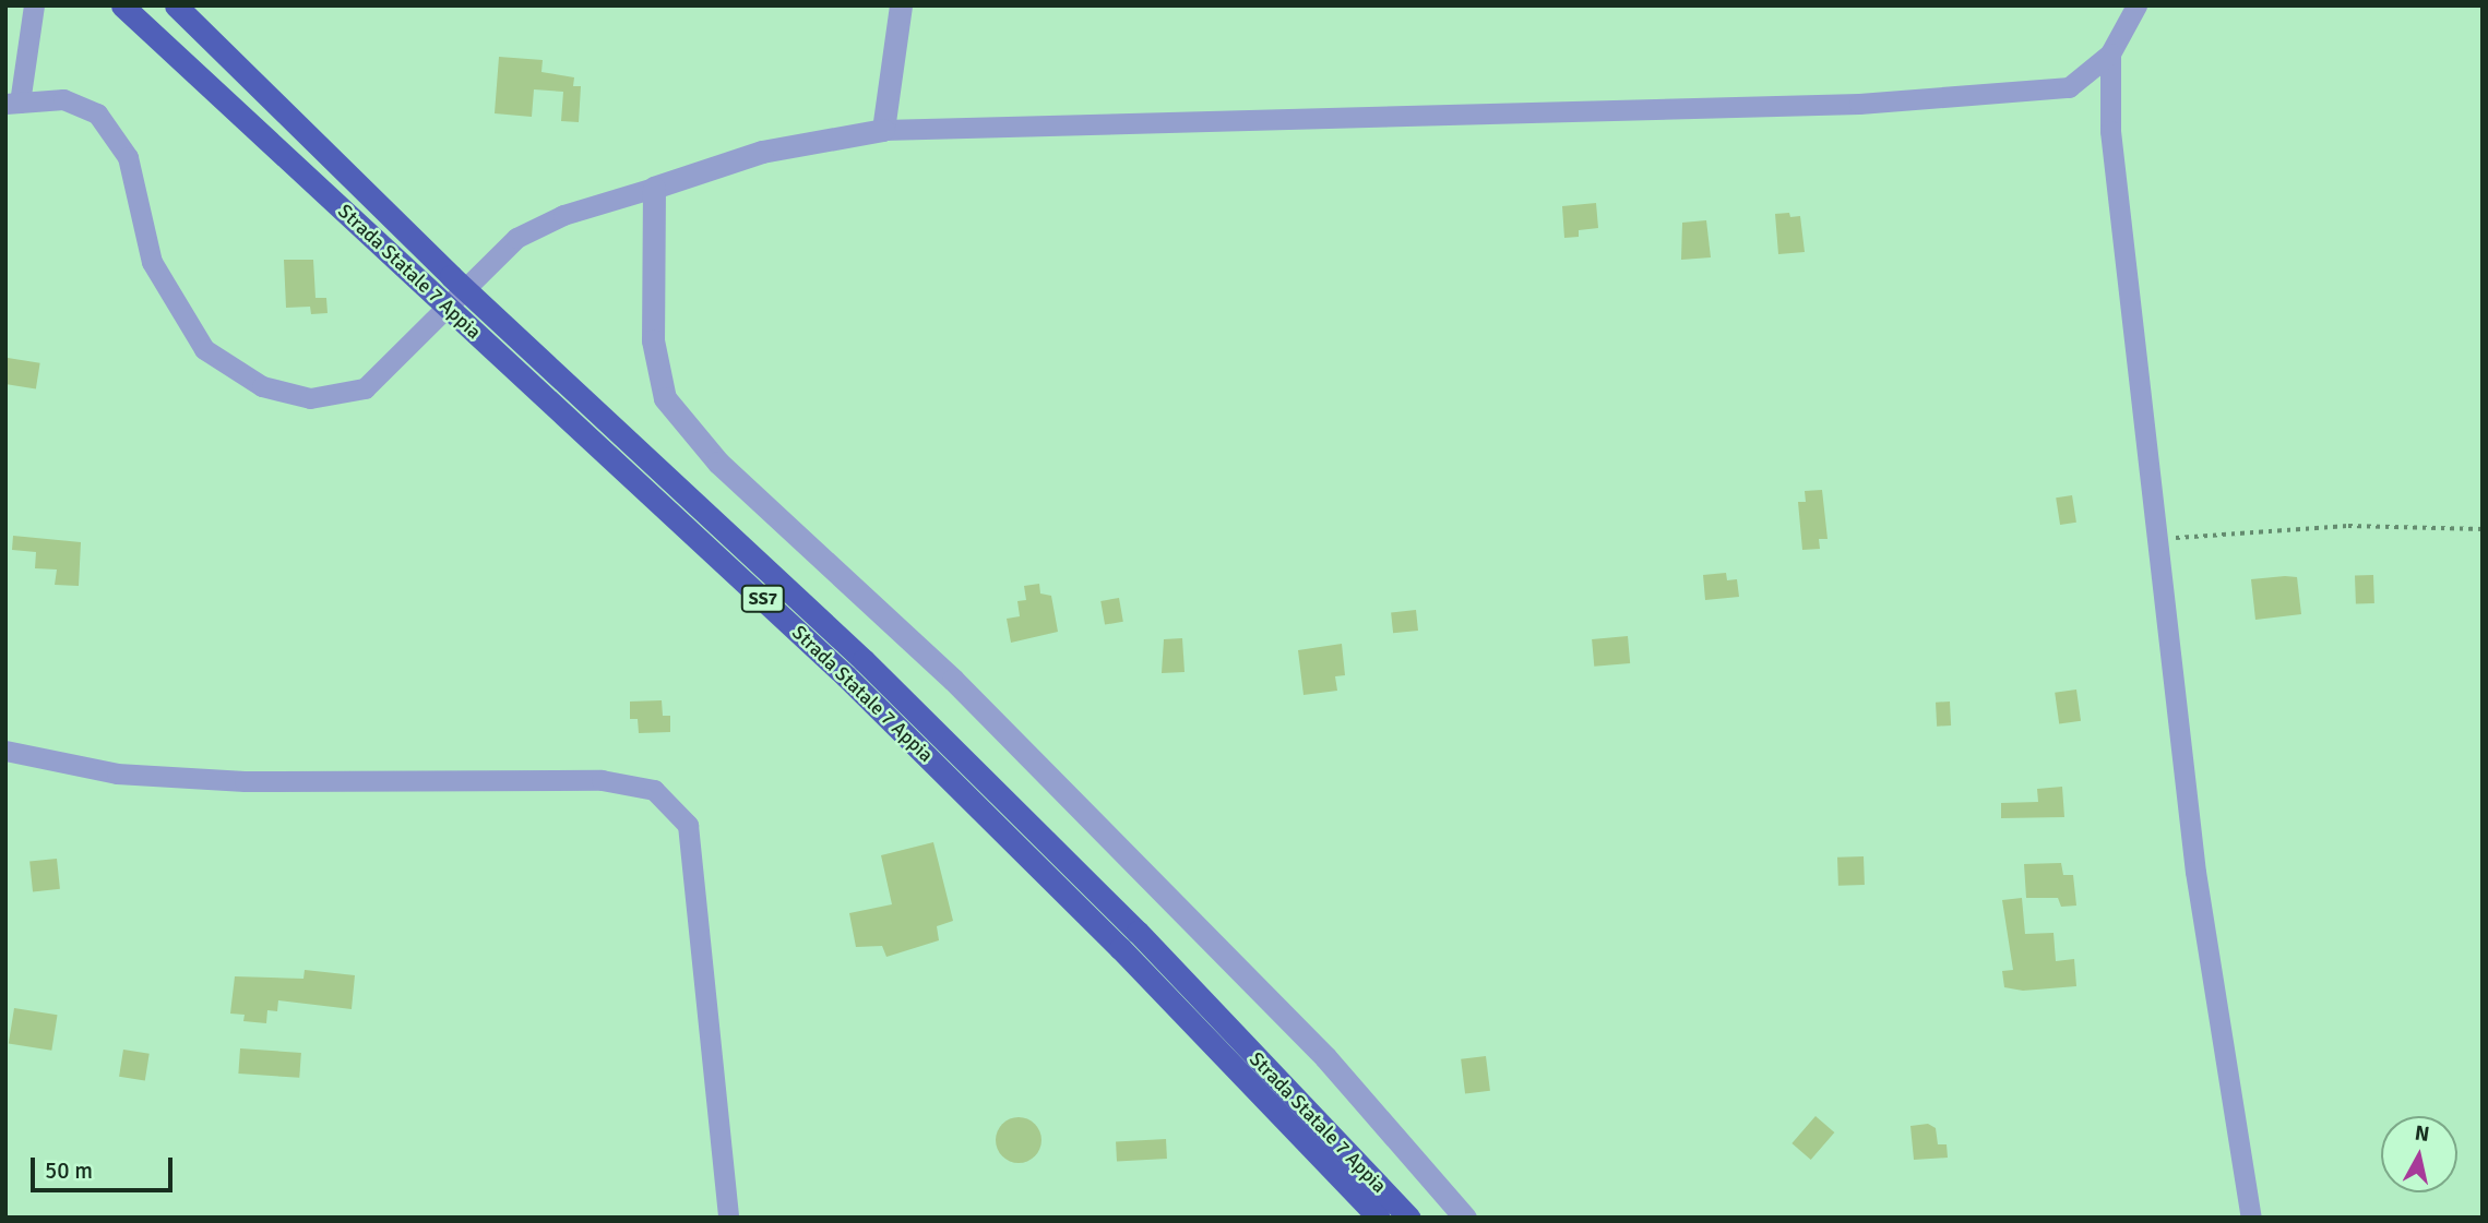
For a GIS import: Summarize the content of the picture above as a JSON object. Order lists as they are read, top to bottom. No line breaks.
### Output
{"streets":{"highway":["Strada Statale 7 Appia","SS7"]},"scale_bar":"50 m","north":"top"}
